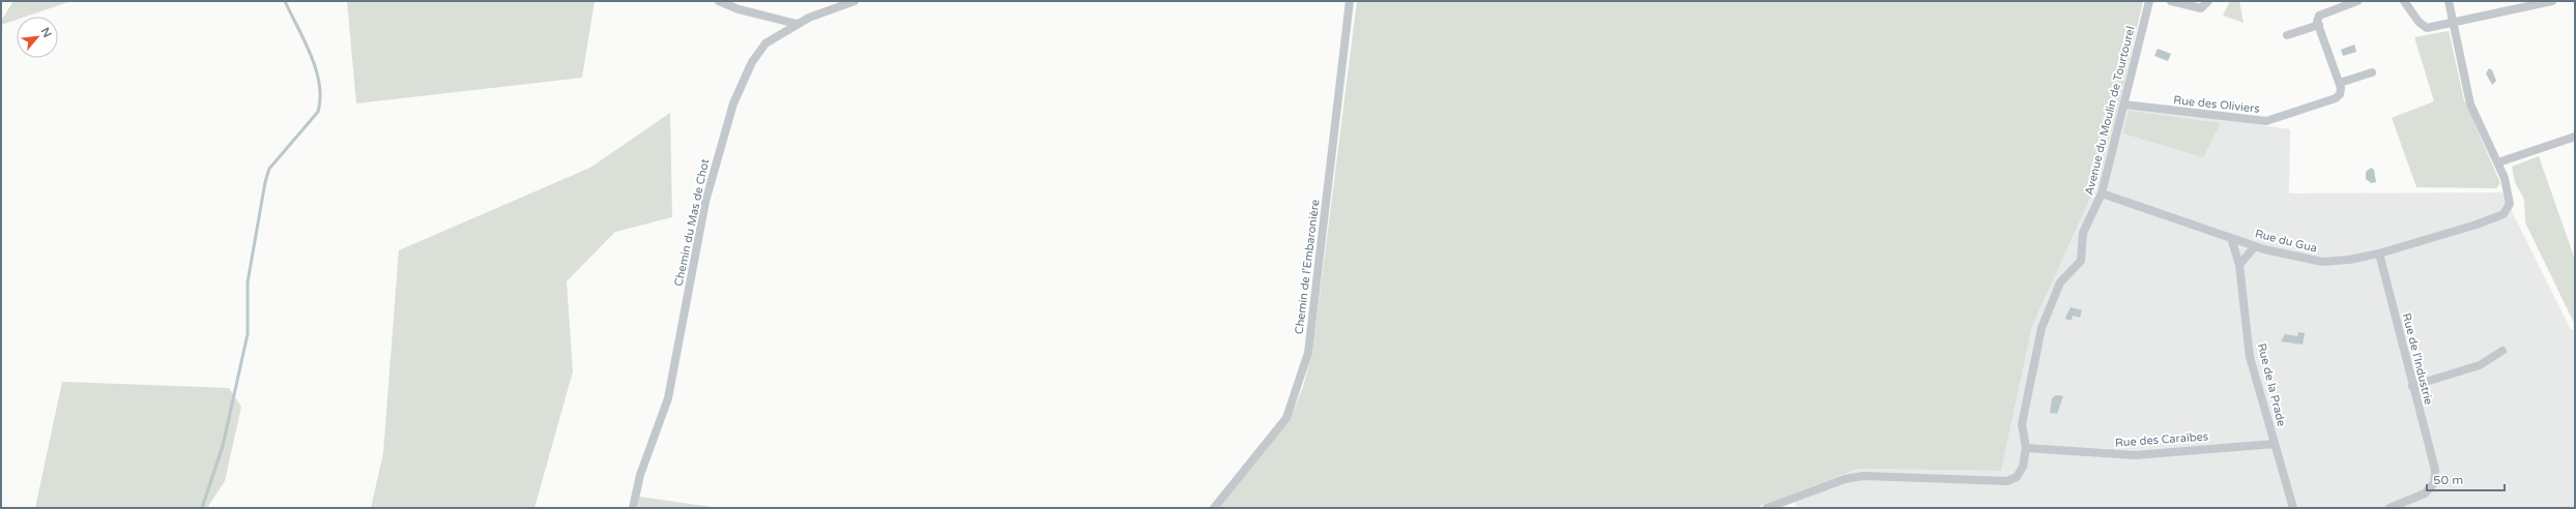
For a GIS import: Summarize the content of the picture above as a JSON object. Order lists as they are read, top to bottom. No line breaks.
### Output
{"streets":{"street":["Rue des Oliviers","Avenue du Moulin de Tourtourel","Chemin du Mas de Chot","Rue du Gua","Chemin de l'Embaronière","Rue de l'Industrie","Rue de la Prade","Rue des Caraïbes"]},"crossings":[["Rue des Oliviers","Avenue du Moulin de Tourtourel"],["Avenue du Moulin de Tourtourel","Rue du Gua"],["Avenue du Moulin de Tourtourel","Rue des Caraïbes"],["Rue du Gua","Rue de l'Industrie"],["Rue du Gua","Rue de la Prade"],["Rue de la Prade","Rue des Caraïbes"]],"scale_bar":"50 m","north":"top right"}
